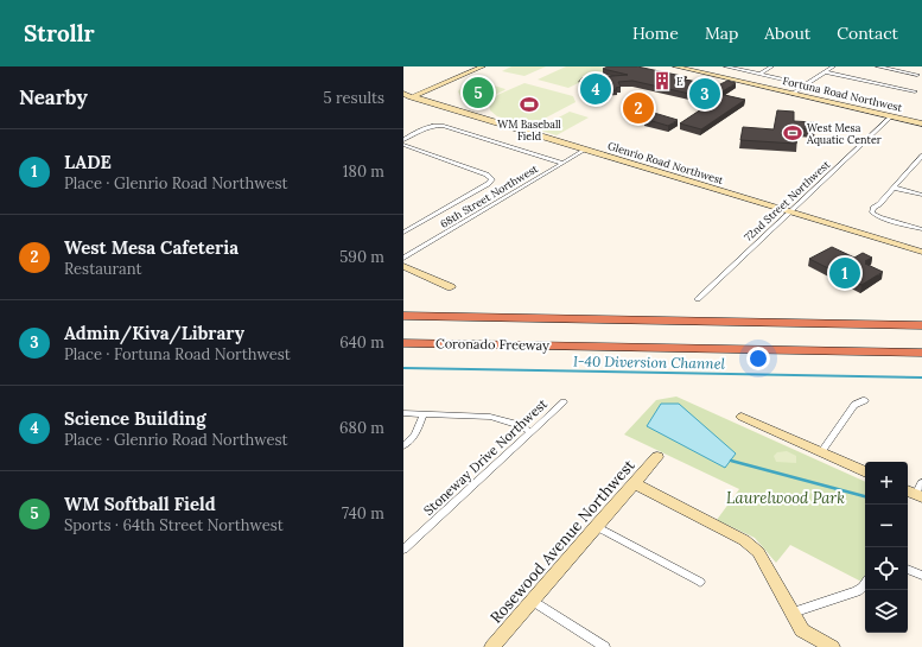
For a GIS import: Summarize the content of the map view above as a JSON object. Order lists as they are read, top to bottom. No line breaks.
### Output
{"streets":{"highway":["Coronado Freeway"],"street":["Fortuna Road Northwest","Glenrio Road Northwest","68th Street Northwest","72nd Street Northwest","Stoneway Drive Northwest","Rosewood Avenue Northwest"]},"crossings":[["Fortuna Road Northwest","72nd Street Northwest"],["Glenrio Road Northwest","68th Street Northwest"],["Glenrio Road Northwest","72nd Street Northwest"]],"water":["I-40 Diversion Channel"],"parks":["Laurelwood Park"],"places":{"building":["E"],"sports":["WM Baseball Field","West Mesa Aquatic Center"]},"page":{"header":"Strollr","nav":["Home","Map","About","Contact"],"heading":["Nearby","5 results"],"pins":["4","5","3","2","1"],"list":[{"mark":"1","name":"LADE","note":"Place · Glenrio Road Northwest","value":"180 m"},{"mark":"2","name":"West Mesa Cafeteria","note":"Restaurant","value":"590 m"},{"mark":"3","name":"Admin/Kiva/Library","note":"Place · Fortuna Road Northwest","value":"640 m"},{"mark":"4","name":"Science Building","note":"Place · Glenrio Road Northwest","value":"680 m"},{"mark":"5","name":"WM Softball Field","note":"Sports · 64th Street Northwest","value":"740 m"}],"map_buttons":["+","−"]}}
